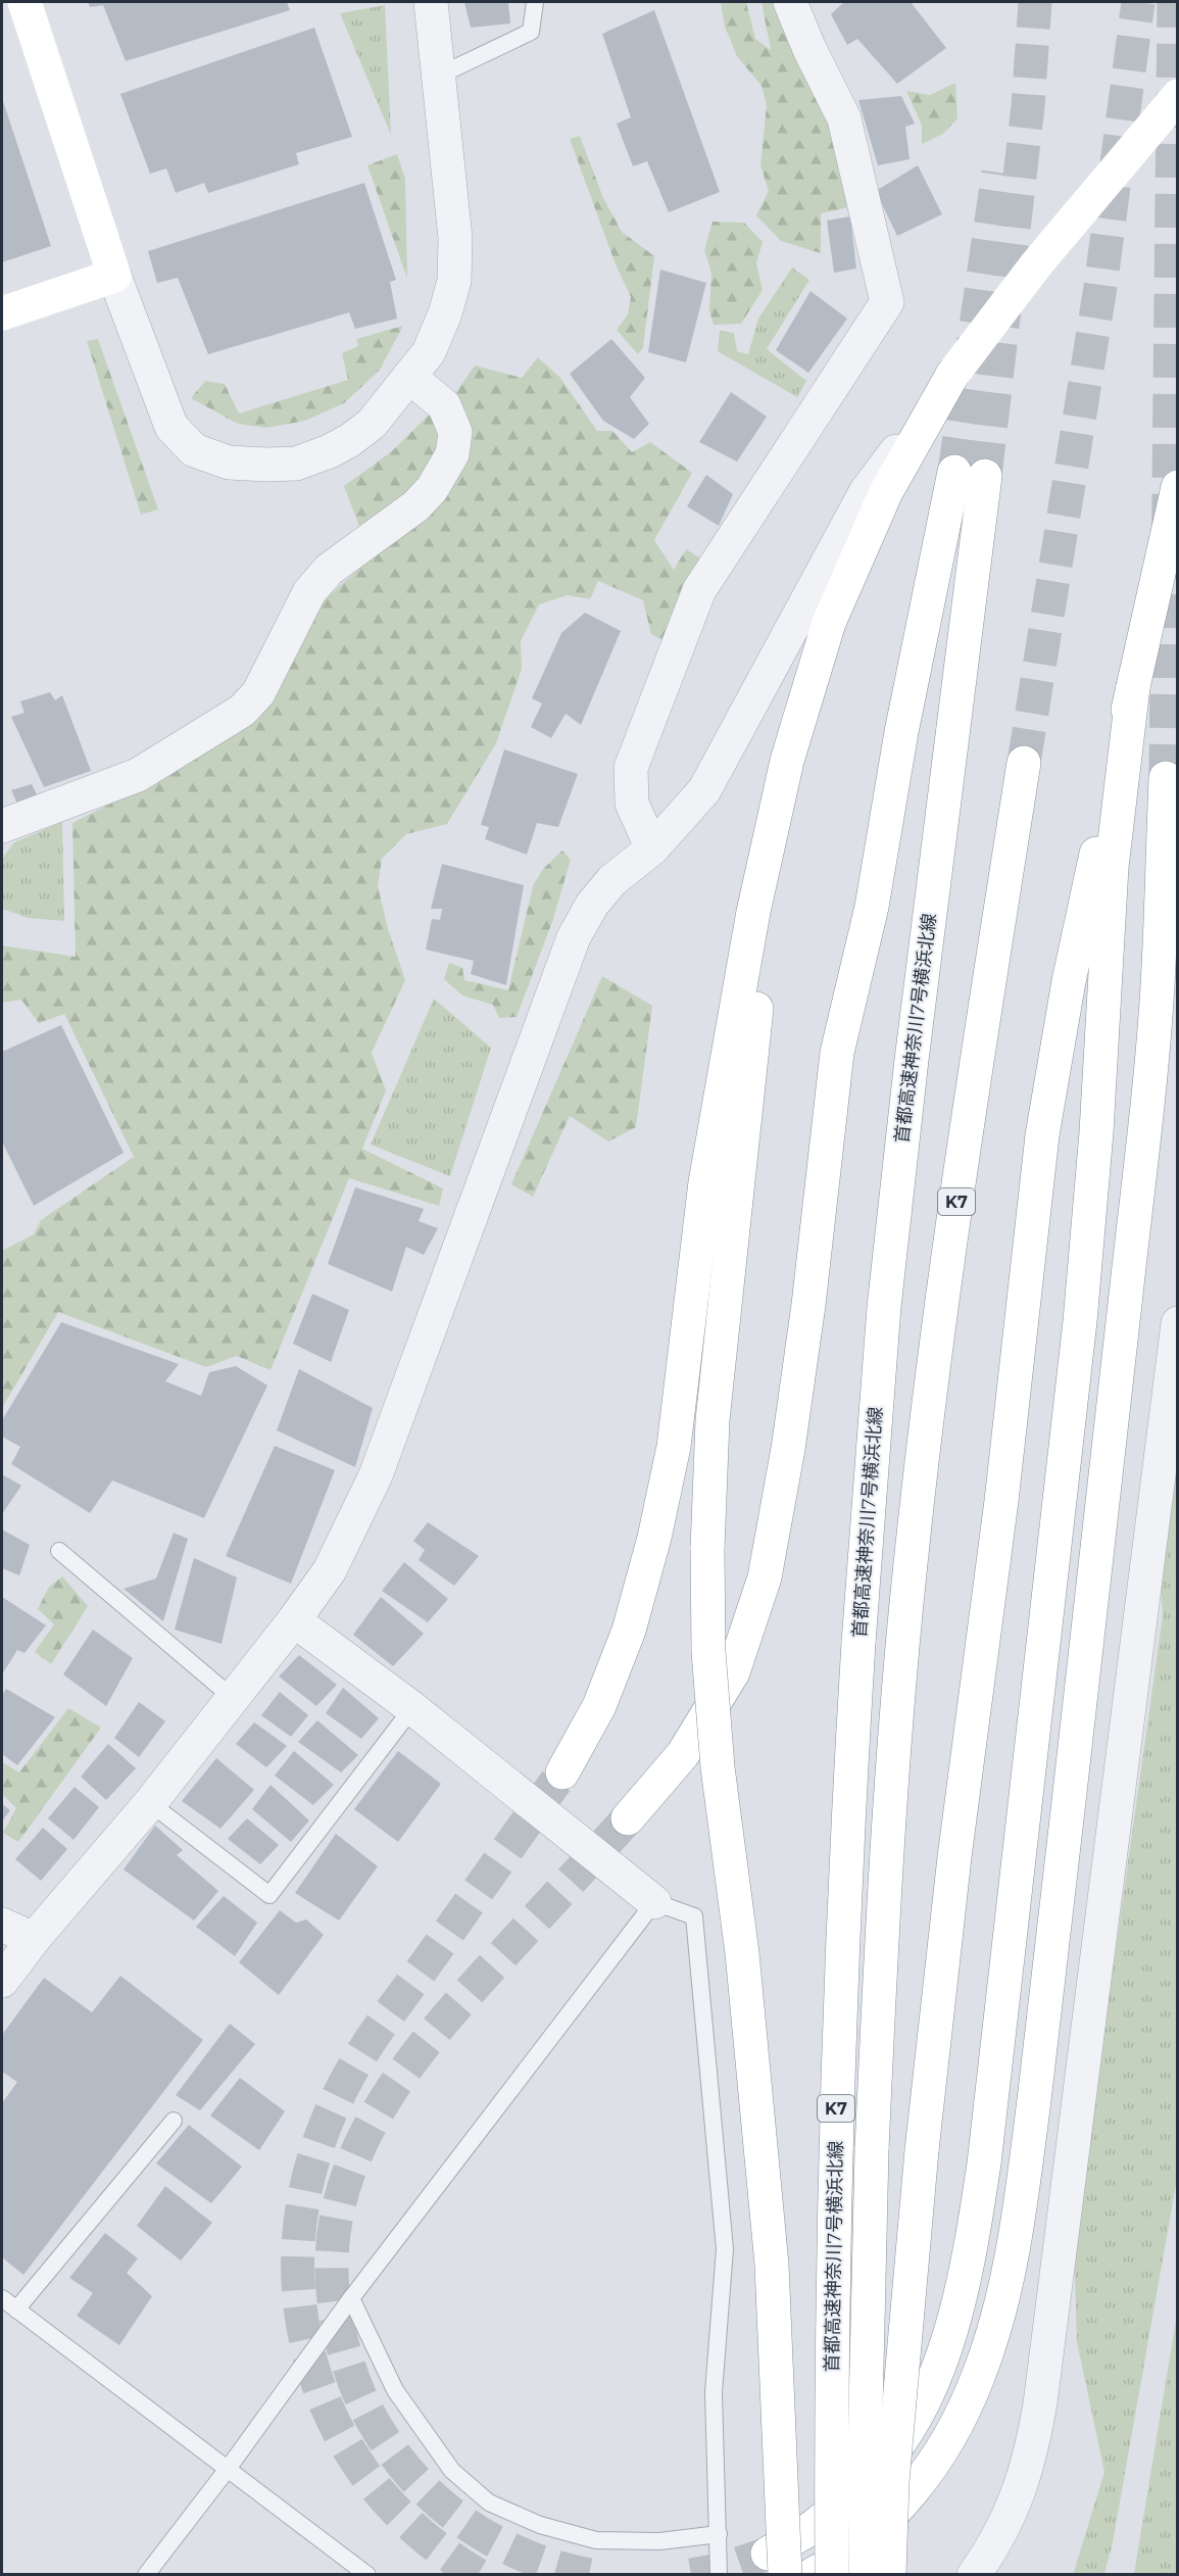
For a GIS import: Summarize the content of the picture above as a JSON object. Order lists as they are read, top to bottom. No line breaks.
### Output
{"streets":{"main road":["首都高速神奈川7号横浜北線","K7"]}}
